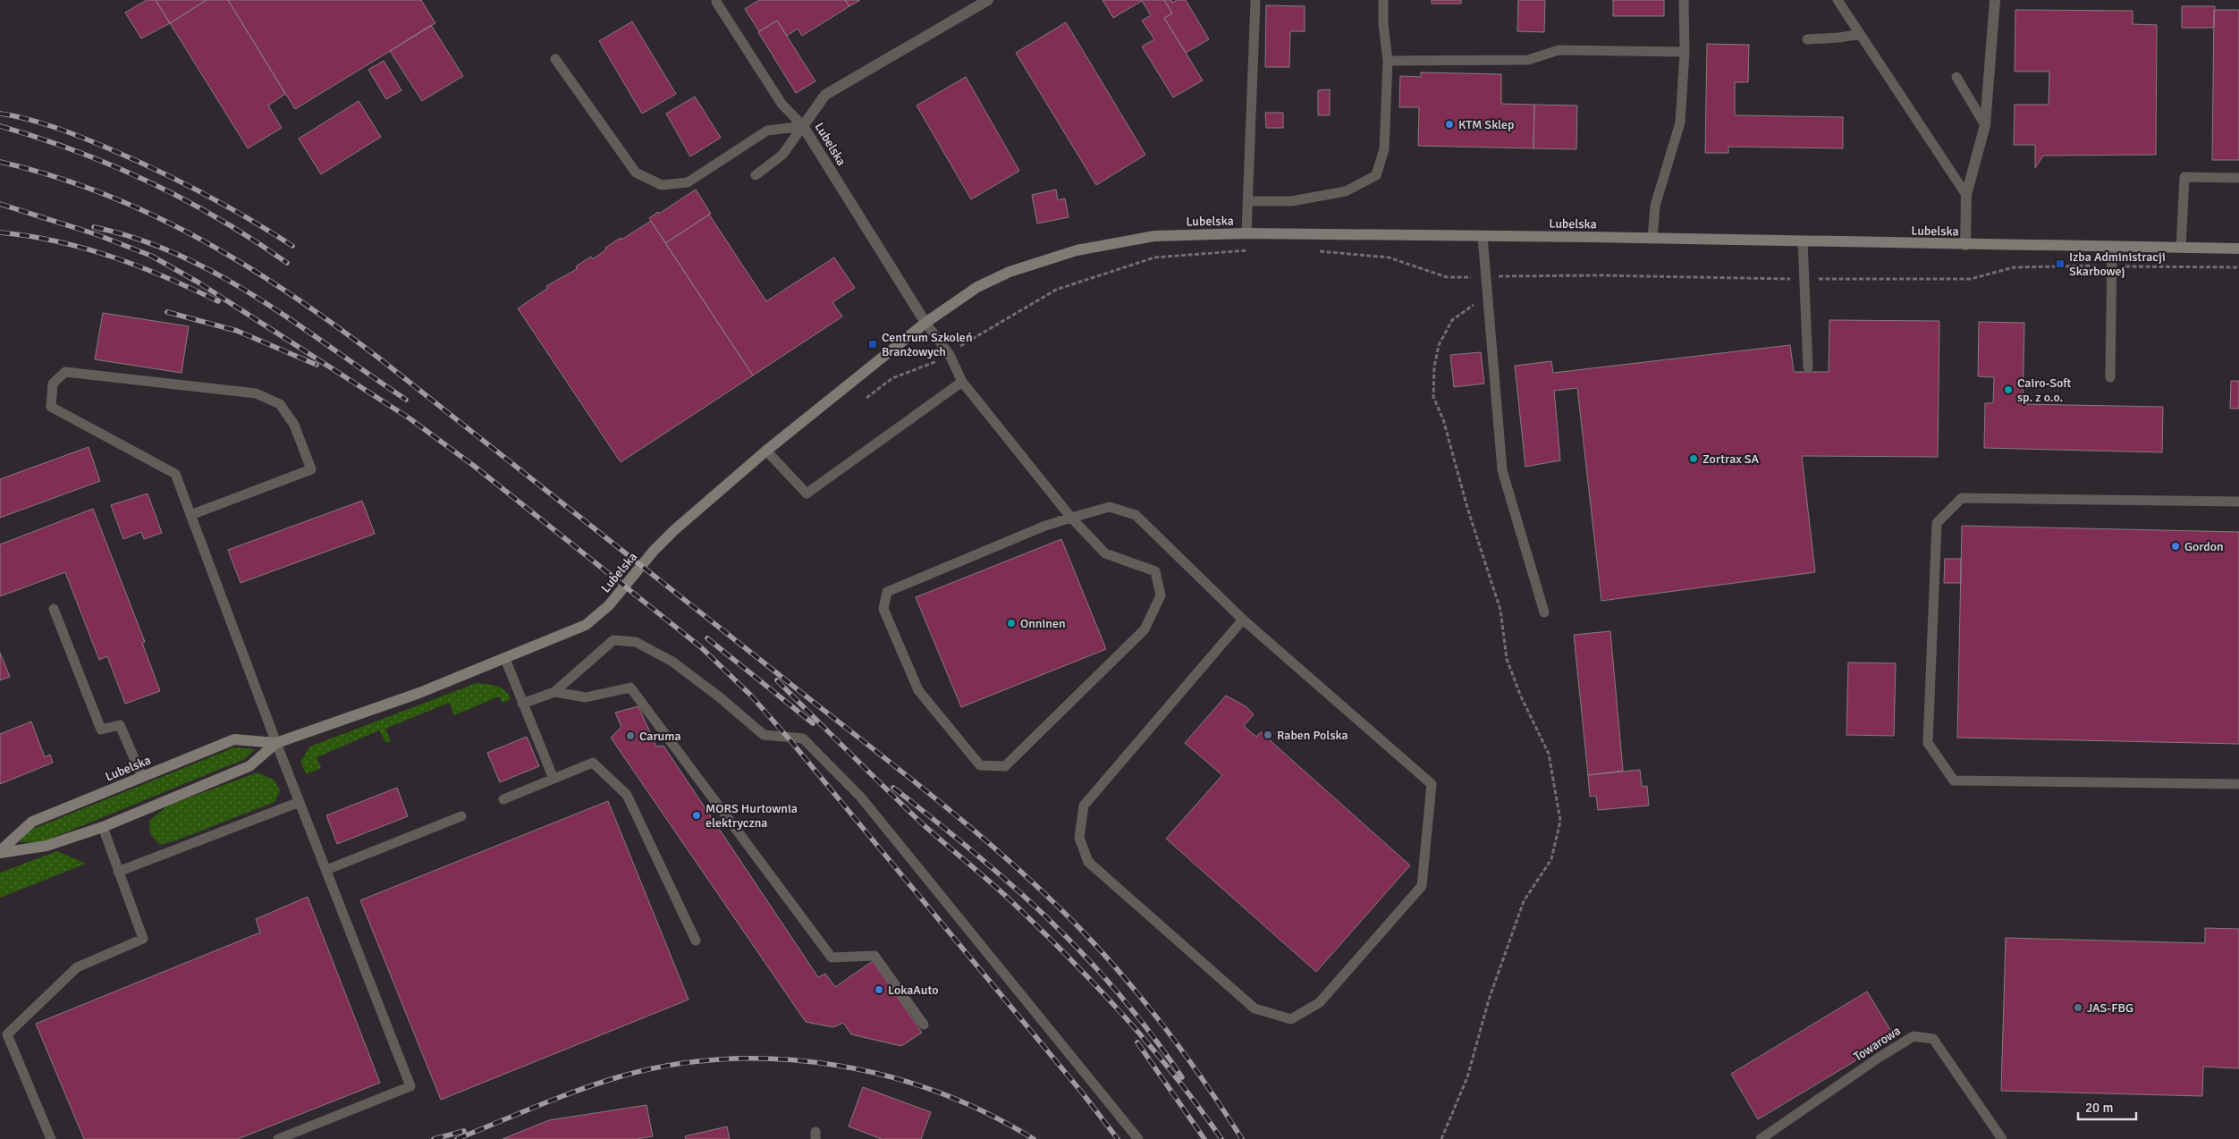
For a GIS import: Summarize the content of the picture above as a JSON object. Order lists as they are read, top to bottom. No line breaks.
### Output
{"streets":{"street":["Lubelska"],"lane":["Towarowa"]},"places":{"other":["KTM Sklep","Cairo-Soft sp. z o.o.","Zortrax SA","Gordon","Onninen","Raben Polska","Caruma","MORS Hurtownia elektryczna","LokaAuto","JAS-FBG"],"transit":["Izba Administracji Skarbowej","Centrum Szkoleń Branżowych"]},"scale_bar":"20 m"}
